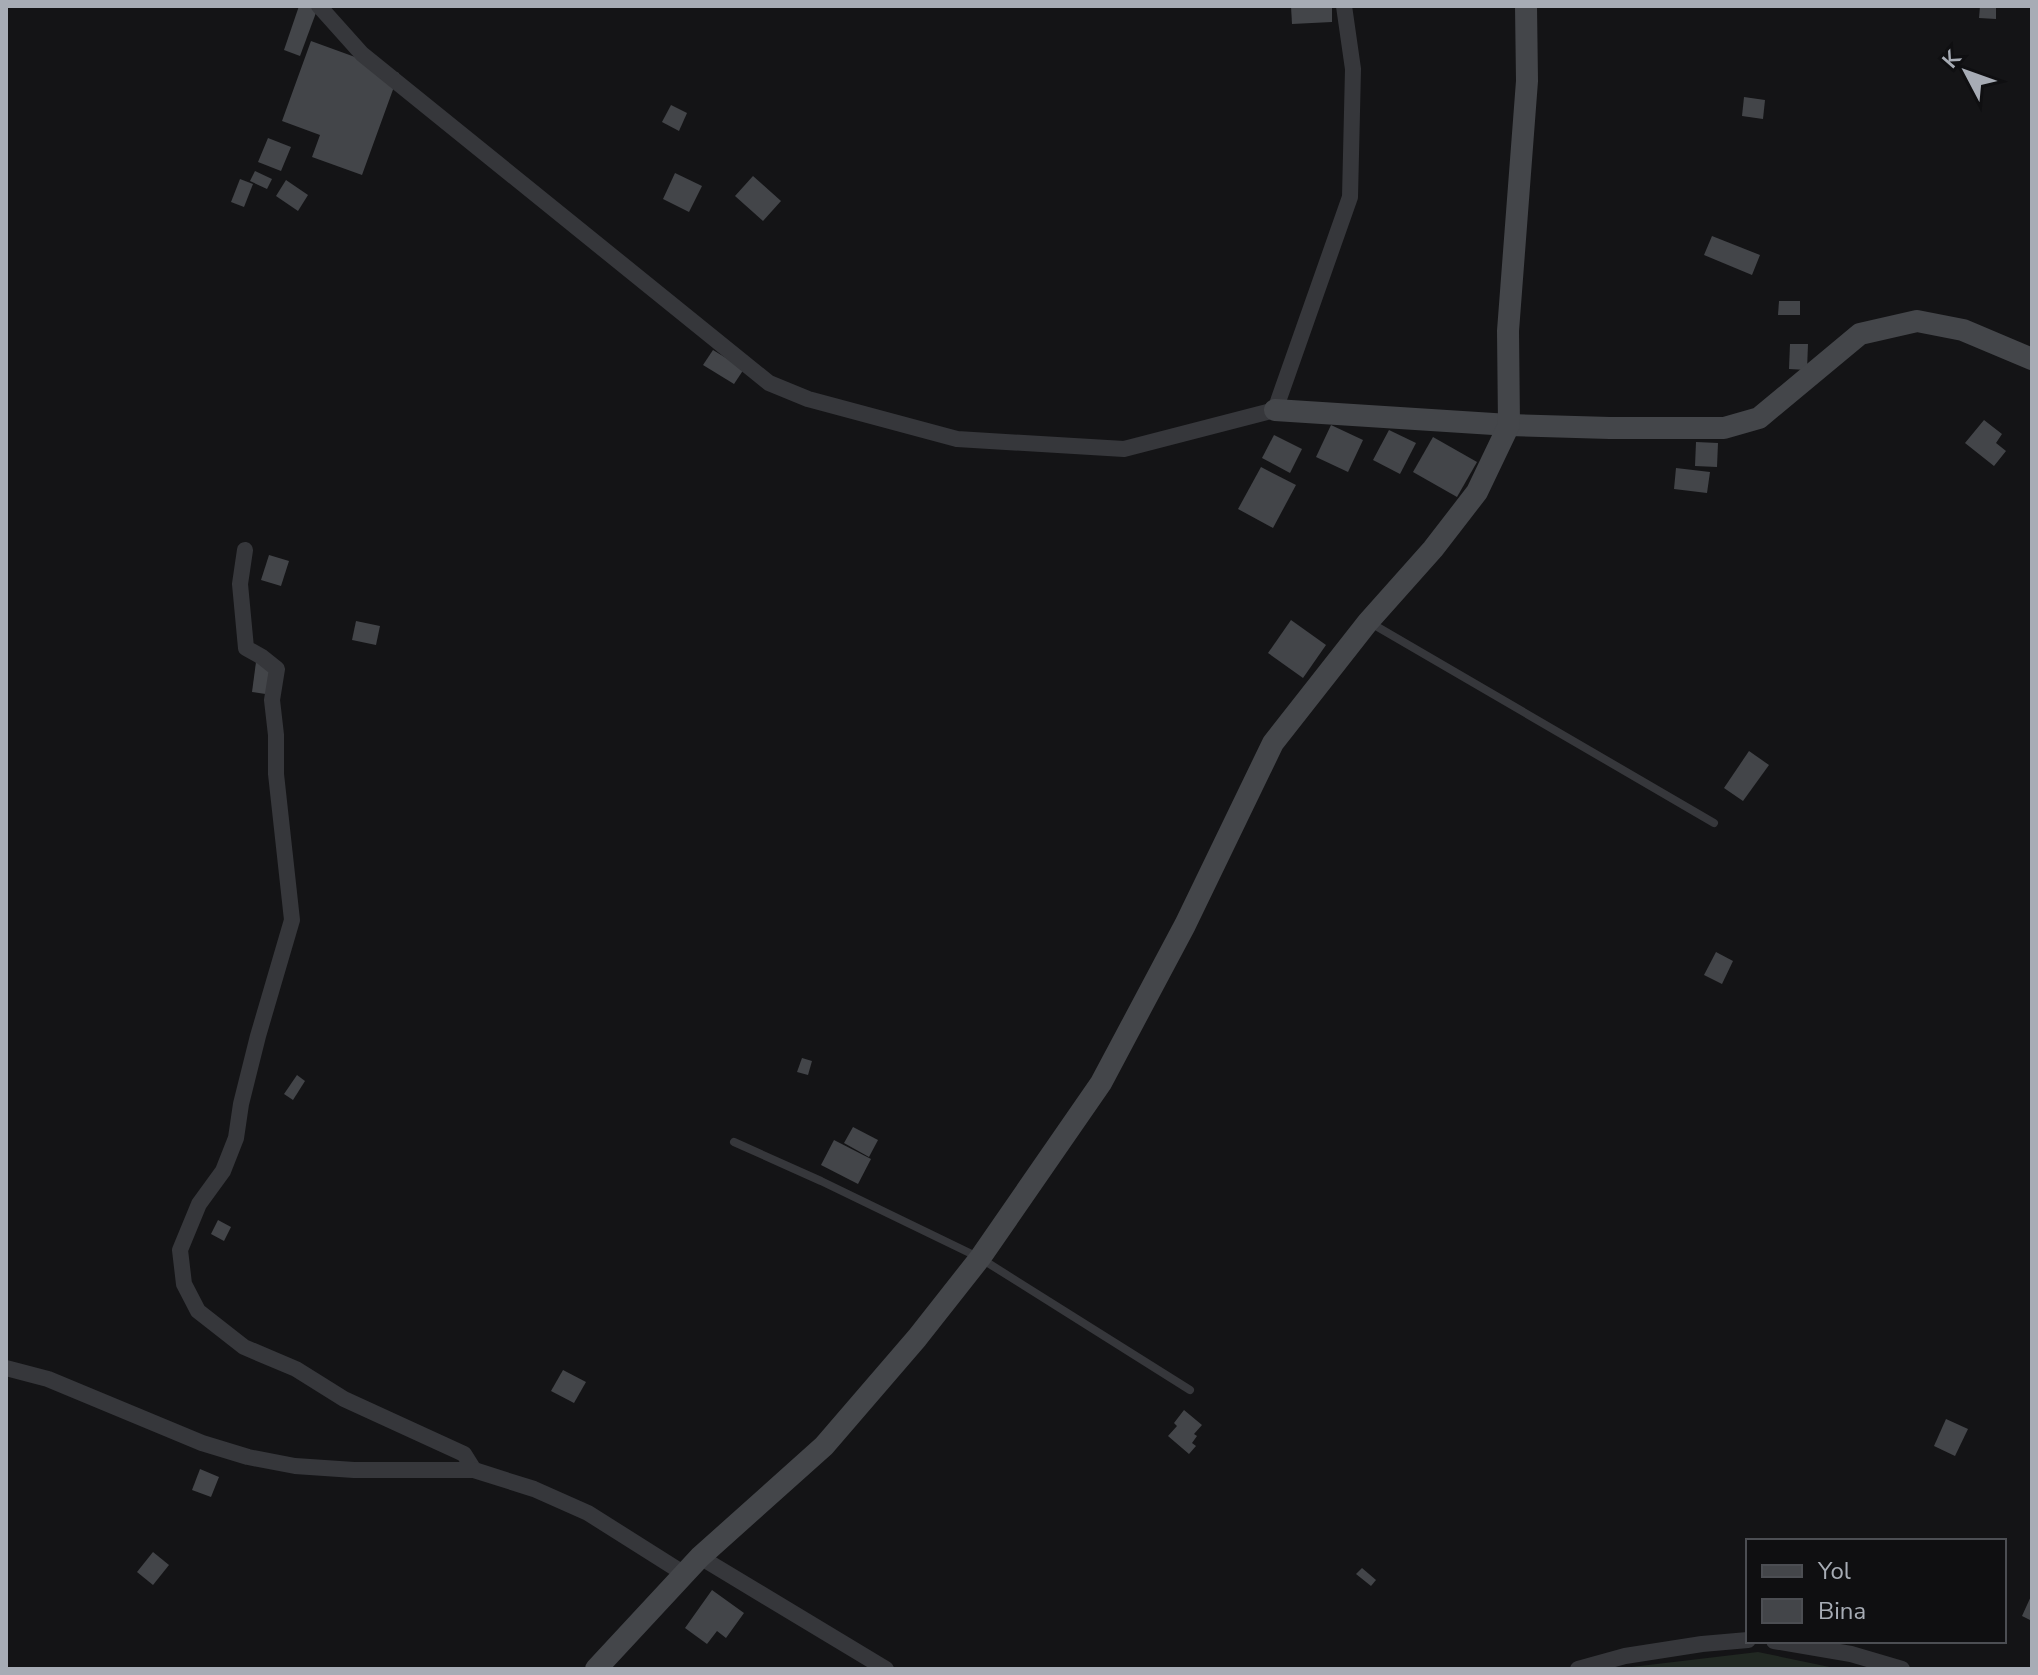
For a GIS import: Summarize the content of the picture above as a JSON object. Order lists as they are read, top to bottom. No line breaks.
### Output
{"legend":["Yol","Bina"],"north":"top left"}
